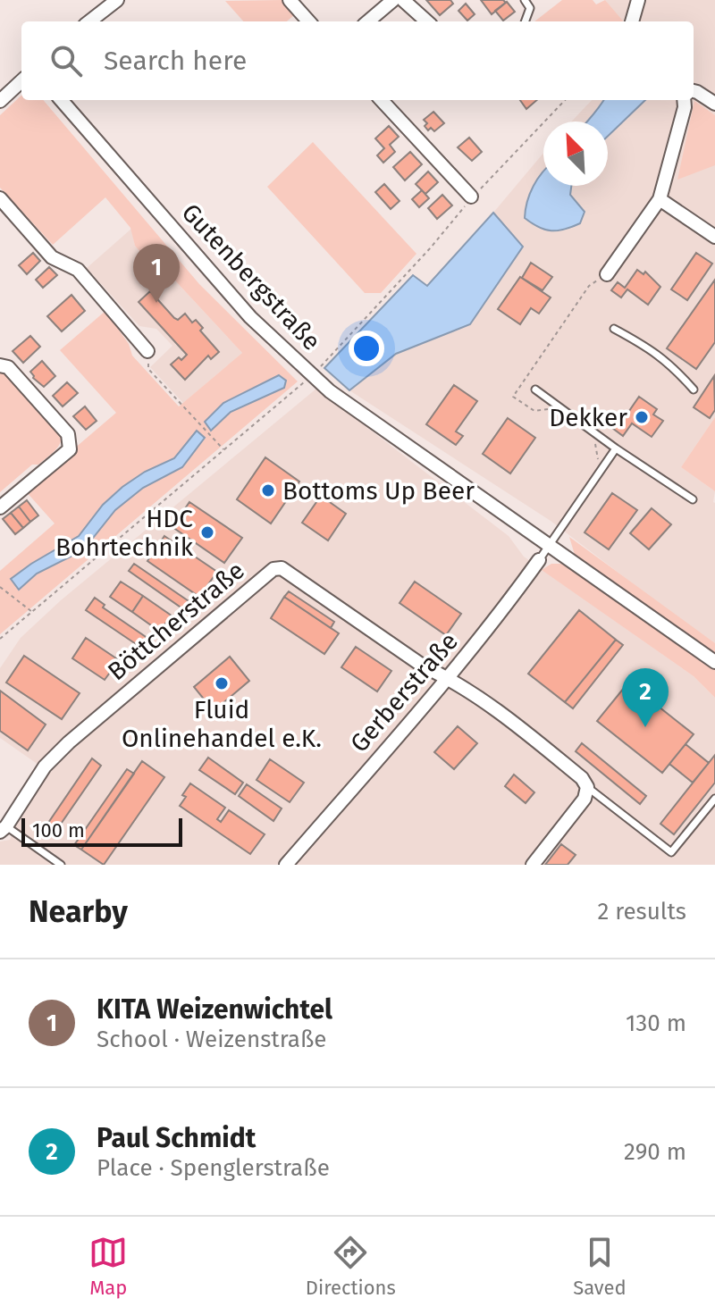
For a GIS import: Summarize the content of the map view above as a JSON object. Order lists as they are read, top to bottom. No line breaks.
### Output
{"streets":{"street":["Gutenbergstraße","Böttcherstraße","Gerberstraße"]},"crossings":[["Gutenbergstraße","Gerberstraße"],["Böttcherstraße","Gerberstraße"]],"places":["Dekker","Bottoms Up Beer","HDC Bohrtechnik","Fluid Onlinehandel e.K."],"scale_bar":"100 m","north":"top left","page":{"search":"Search here","pins":["1","2"],"scale":"100 m","heading":["Nearby","2 results"],"list":[{"mark":"1","name":"KITA Weizenwichtel","note":"School · Weizenstraße","value":"130 m"},{"mark":"2","name":"Paul Schmidt","note":"Place · Spenglerstraße","value":"290 m"}],"nav":["Map","Directions","Saved"]}}
